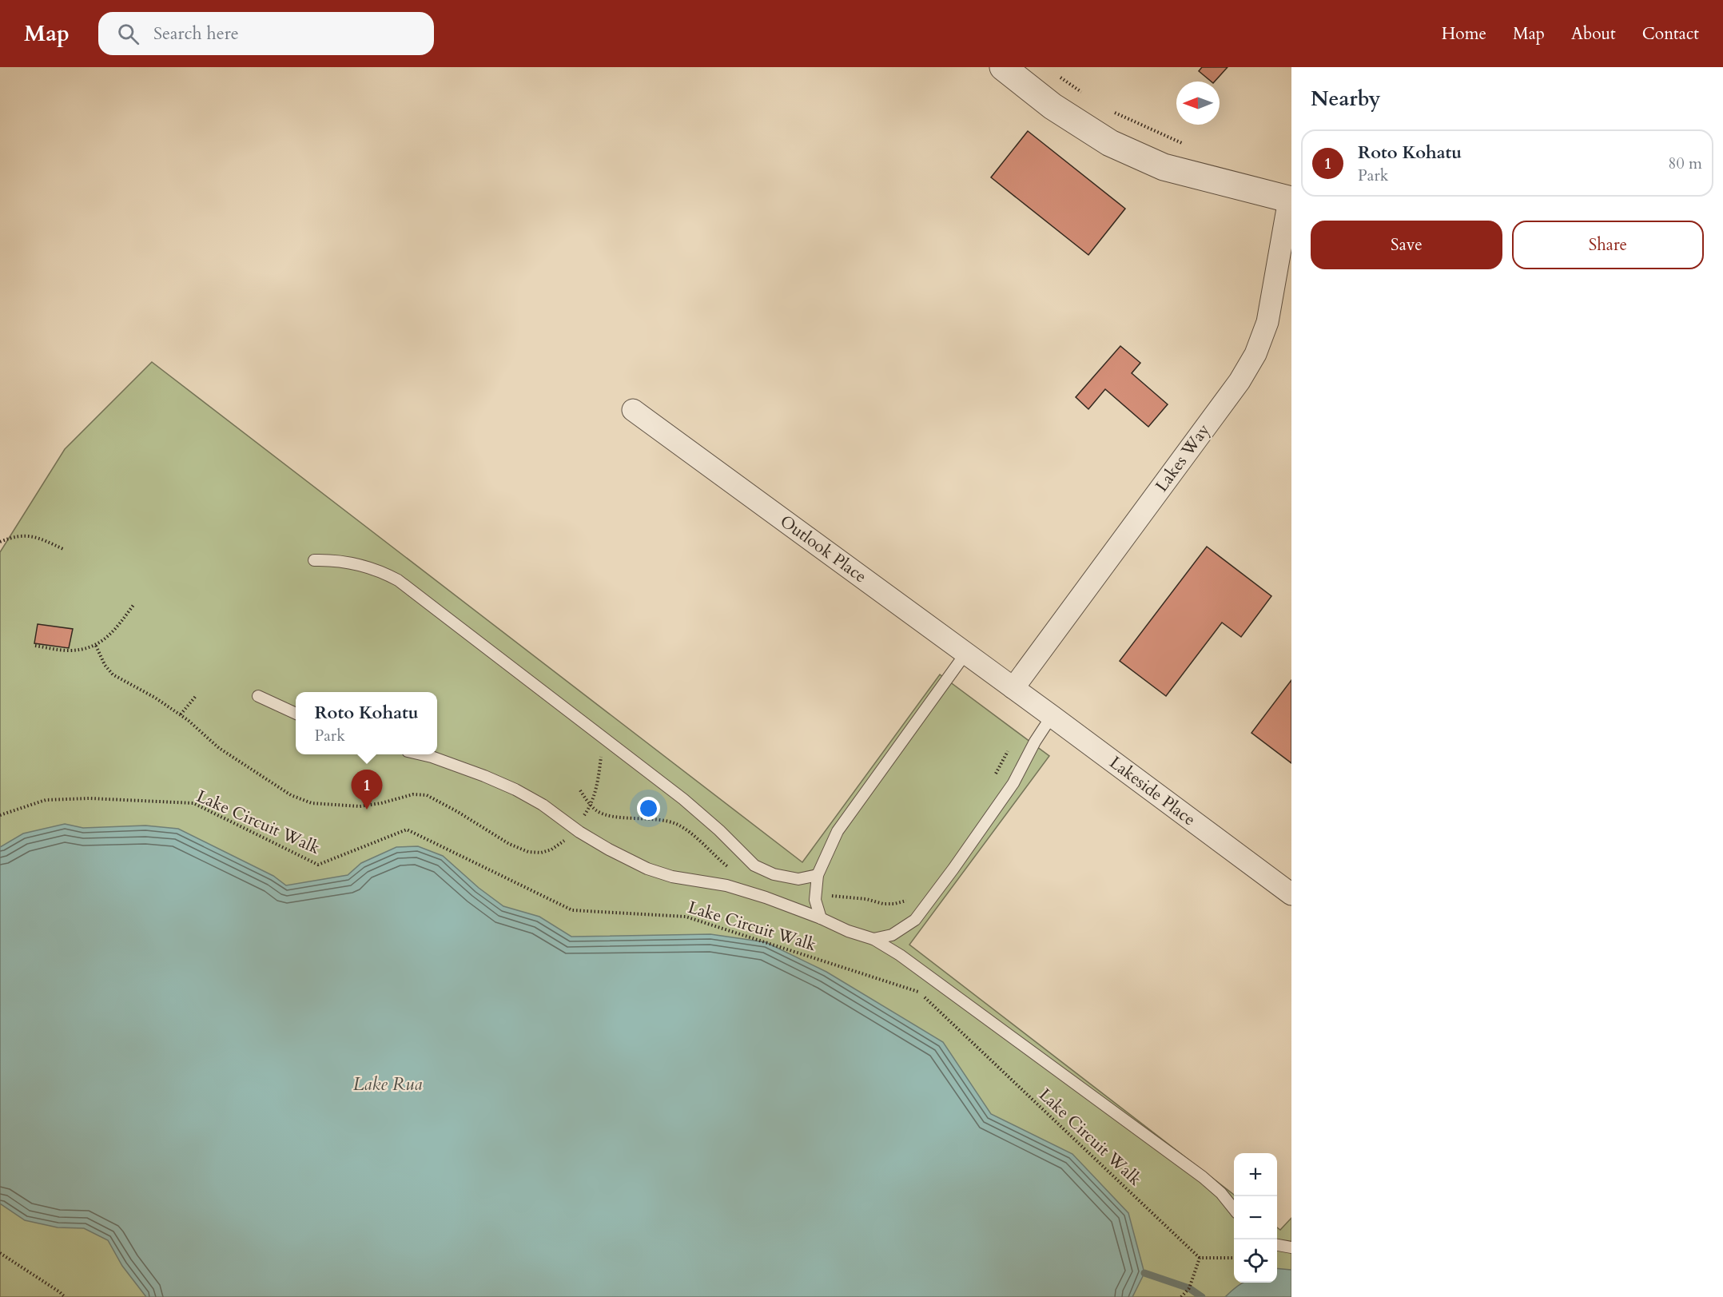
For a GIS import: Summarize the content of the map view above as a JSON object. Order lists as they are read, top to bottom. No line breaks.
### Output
{"streets":{"street":["Lakes Way","Outlook Place","Lakeside Place"],"path":["Lake Circuit Walk"]},"crossings":[["Lakes Way","Outlook Place"],["Lakes Way","Lakeside Place"],["Outlook Place","Lakeside Place"]],"water":["Lake Rua"],"north":"left","page":{"header":"Map","search":"Search here","nav":["Home","Map","About","Contact"],"heading":"Nearby","list":[{"mark":"1","name":"Roto Kohatu","note":"Park","value":"80 m"}],"buttons":["Save","Share"],"popup":["Roto Kohatu","Park"],"pins":"1","map_buttons":["+","−"]}}
